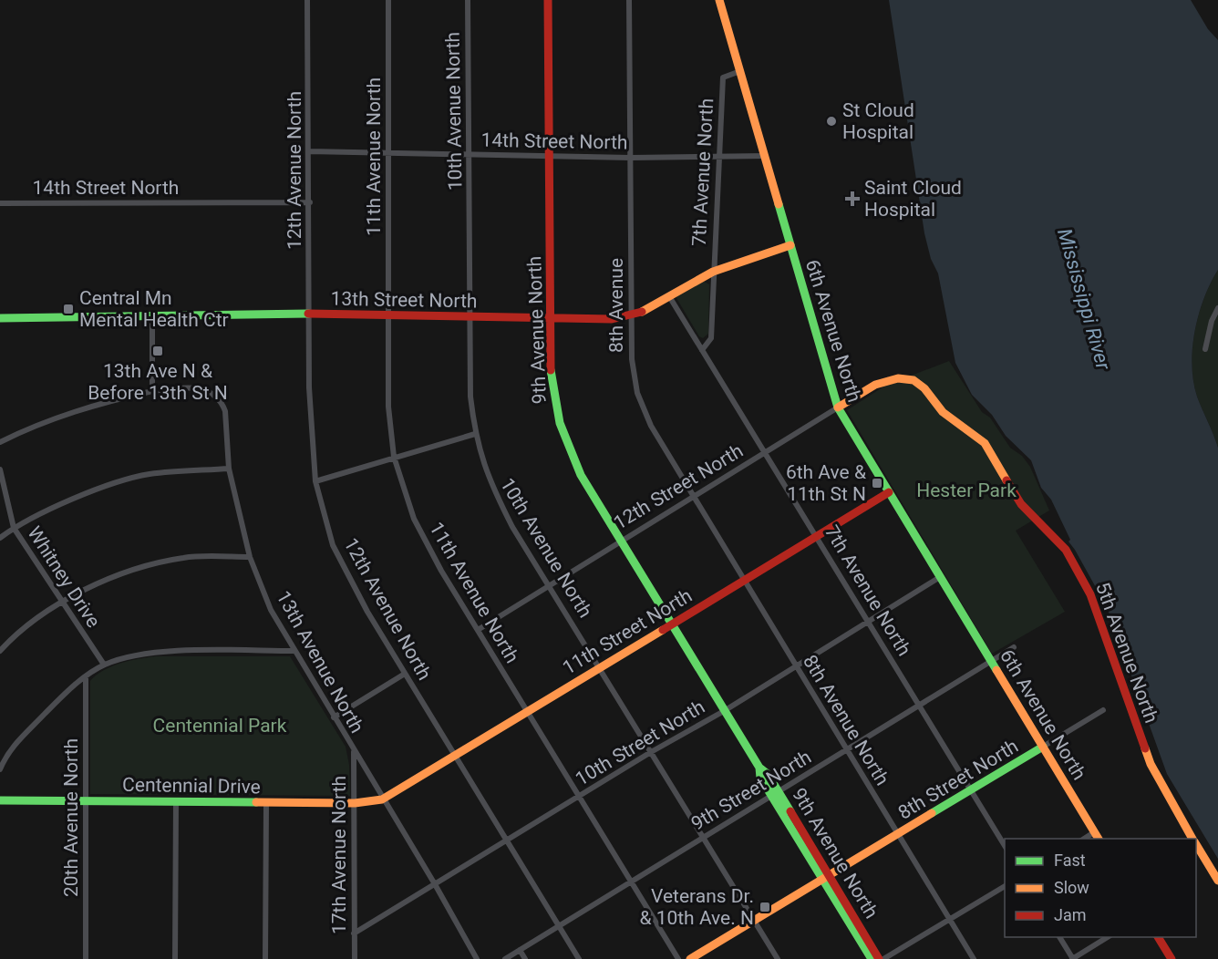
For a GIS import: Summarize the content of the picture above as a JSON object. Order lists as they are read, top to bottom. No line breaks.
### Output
{"streets":{"street":["10th Avenue North","14th Street North","11th Avenue North","12th Avenue North","7th Avenue North","13th Street North","8th Avenue","9th Avenue North","6th Avenue North","12th Street North","Whitney Drive","11th Street North","5th Avenue North","13th Avenue North","8th Avenue North","10th Street North","8th Street North","Centennial Drive","9th Street North","20th Avenue North","17th Avenue North"]},"crossings":[["10th Avenue North","14th Street North"],["10th Avenue North","13th Street North"],["10th Avenue North","12th Street North"],["10th Avenue North","11th Street North"],["10th Avenue North","10th Street North"],["10th Avenue North","8th Street North"],["10th Avenue North","9th Street North"],["14th Street North","11th Avenue North"],["14th Street North","12th Avenue North"],["14th Street North","7th Avenue North"],["14th Street North","8th Avenue"],["14th Street North","9th Avenue North"],["14th Street North","6th Avenue North"],["11th Avenue North","13th Street North"],["11th Avenue North","12th Street North"],["11th Avenue North","11th Street North"],["11th Avenue North","10th Street North"],["11th Avenue North","9th Street North"],["12th Avenue North","13th Street North"],["12th Avenue North","11th Street North"],["12th Avenue North","10th Street North"],["12th Avenue North","9th Street North"],["7th Avenue North","13th Street North"],["7th Avenue North","6th Avenue North"],["7th Avenue North","12th Street North"],["7th Avenue North","11th Street North"],["7th Avenue North","10th Street North"],["7th Avenue North","8th Street North"],["7th Avenue North","9th Street North"],["13th Street North","8th Avenue"],["13th Street North","9th Avenue North"],["13th Street North","6th Avenue North"],["8th Avenue","12th Street North"],["8th Avenue","11th Street North"],["8th Avenue","8th Avenue North"],["9th Avenue North","12th Street North"],["9th Avenue North","11th Street North"],["9th Avenue North","10th Street North"],["9th Avenue North","8th Street North"],["9th Avenue North","9th Street North"],["6th Avenue North","12th Street North"],["6th Avenue North","11th Street North"],["6th Avenue North","10th Street North"],["6th Avenue North","8th Street North"],["6th Avenue North","9th Street North"],["12th Street North","5th Avenue North"],["11th Street North","13th Avenue North"],["11th Street North","8th Avenue North"],["11th Street North","Centennial Drive"],["13th Avenue North","10th Street North"],["13th Avenue North","Centennial Drive"],["13th Avenue North","17th Avenue North"],["8th Avenue North","10th Street North"],["8th Avenue North","8th Street North"],["8th Avenue North","9th Street North"],["10th Street North","17th Avenue North"],["Centennial Drive","20th Avenue North"],["Centennial Drive","17th Avenue North"]],"water":["Mississippi River"],"parks":["Hester Park","Centennial Park"],"places":{"other":["St Cloud Hospital"],"health":["Saint Cloud Hospital"],"transit":["Central Mn Mental Health Ctr","13th Ave N & Before 13th St N","6th Ave & 11th St N","Veterans Dr. & 10th Ave. N"]},"legend":["Fast","Slow","Jam"]}
